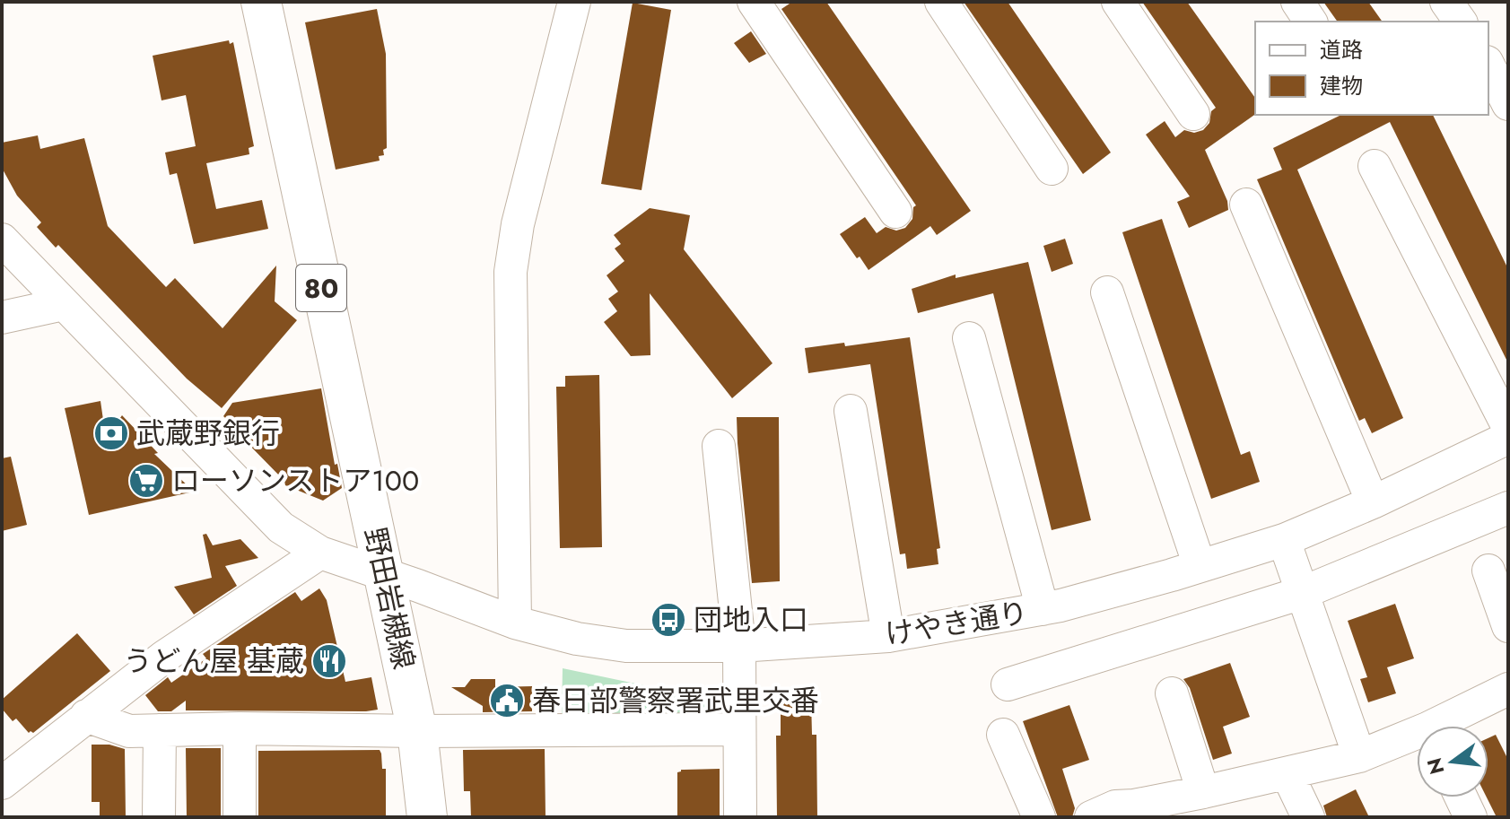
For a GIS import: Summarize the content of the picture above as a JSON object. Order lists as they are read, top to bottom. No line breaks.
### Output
{"streets":{"main road":["80","野田岩槻線"],"street":["けやき通り"]},"crossings":[["野田岩槻線","けやき通り"]],"places":{"bank":["武蔵野銀行"],"supermarket":["ローソンストア100"],"bus stop":["団地入口"],"restaurant":["うどん屋 基蔵"],"public building":["春日部警察署武里交番"]},"legend":["道路","建物"],"north":"left"}
